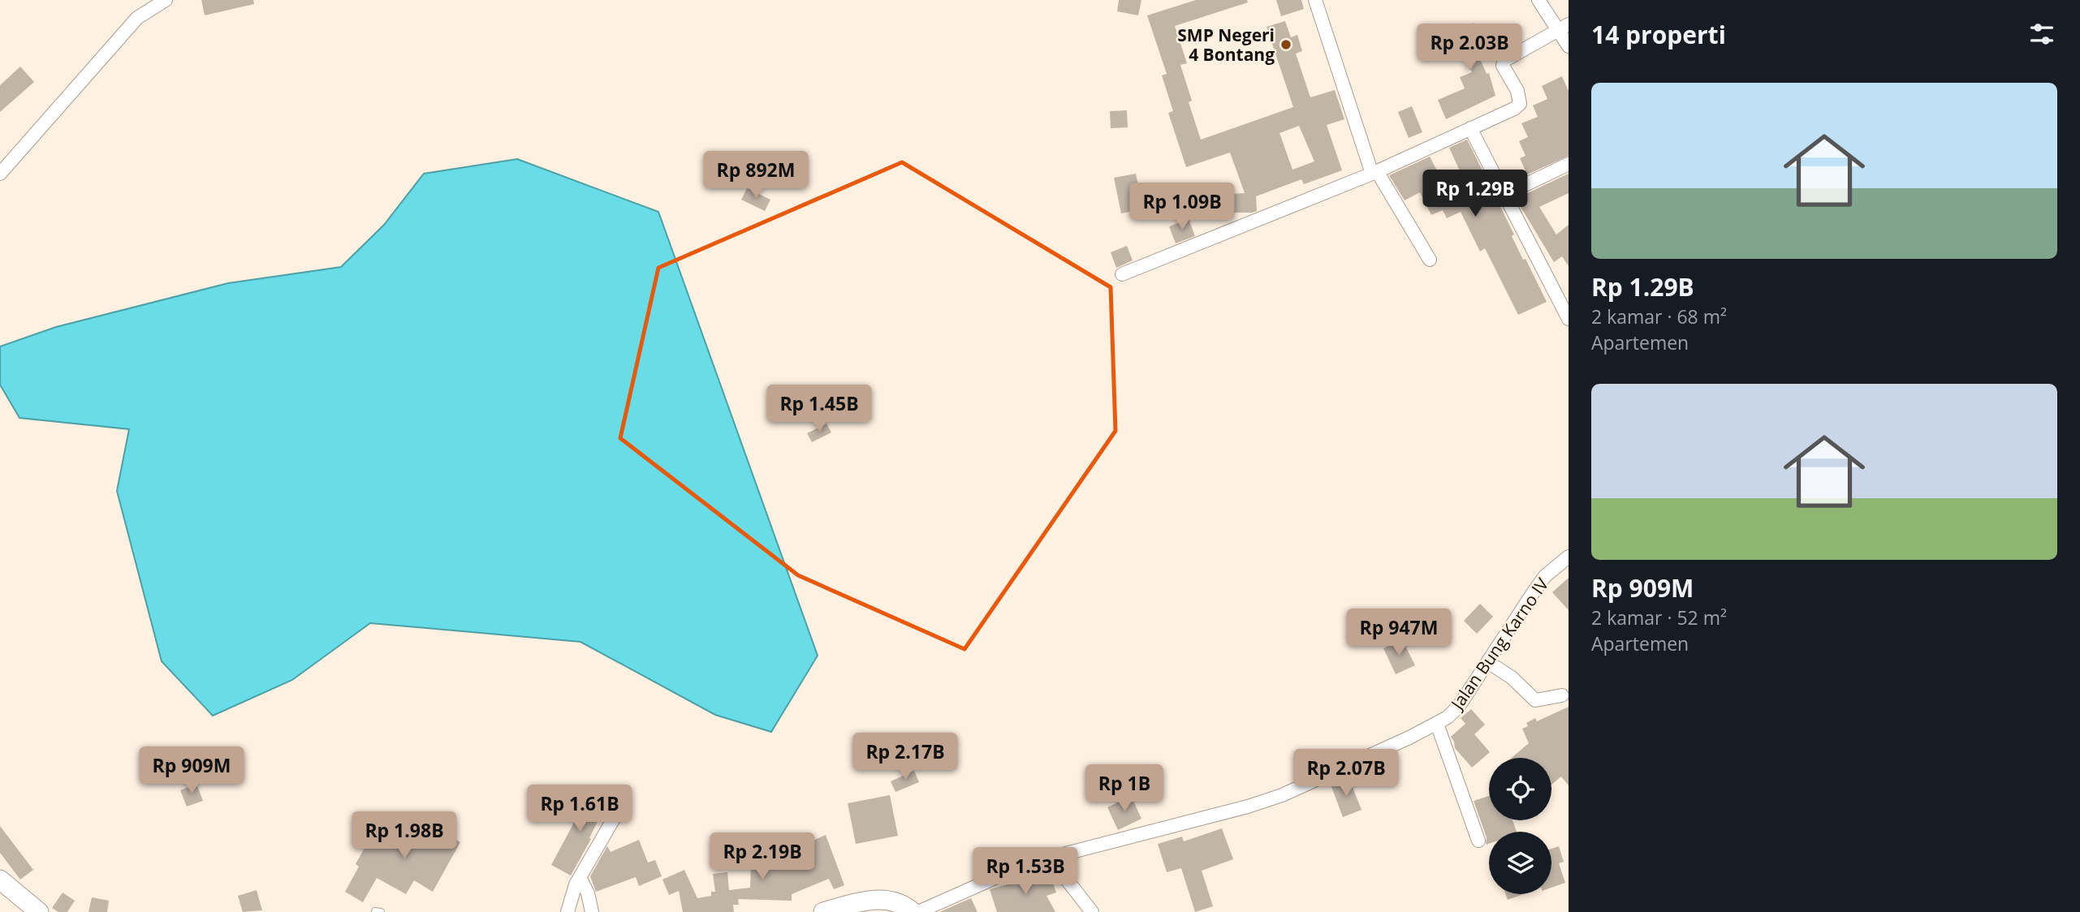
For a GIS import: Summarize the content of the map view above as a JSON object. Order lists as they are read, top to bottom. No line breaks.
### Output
{"streets":{"street":["Jalan Bung Karno IV"]},"places":["SMP Negeri 4 Bontang"],"page":{"heading":"14 properti","price":["Rp 2.03B","Rp 892M","Rp 1.29B","Rp 1.09B","Rp 1.45B","Rp 947M","Rp 2.17B","Rp 909M","Rp 2.07B","Rp 1B","Rp 1.61B","Rp 1.98B","Rp 2.19B","Rp 1.53B"],"list":[{"name":"Rp 1.29B","note":"2 kamar · 68 m² · Apartemen"},{"name":"Rp 909M","note":"2 kamar · 52 m² · Apartemen"}]}}
